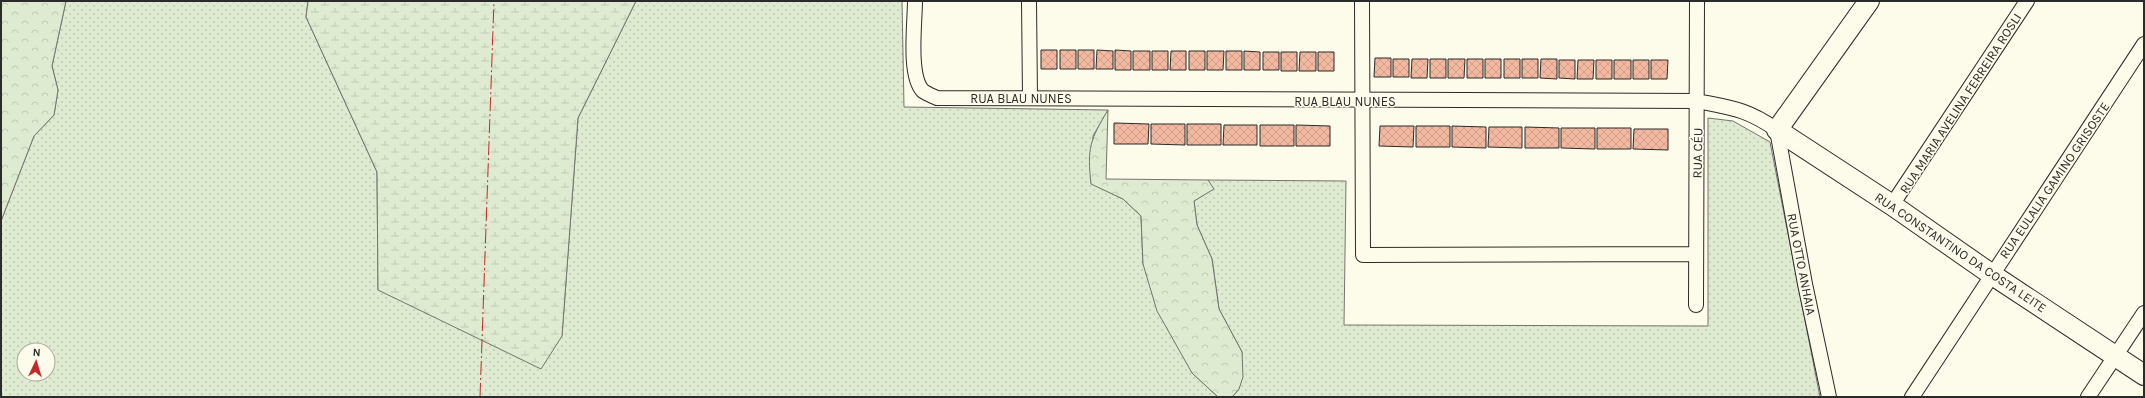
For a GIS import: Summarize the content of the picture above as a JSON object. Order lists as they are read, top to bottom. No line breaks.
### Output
{"streets":{"street":["RUA BLAU NUNES","RUA MARIA AVELINA FERREIRA ROSLI","RUA CÉU","RUA EULALIA GAMINO GRISOSTE","RUA CONSTANTINO DA COSTA LEITE","RUA OTTO ANHAIA"]},"crossings":[["RUA BLAU NUNES","RUA CÉU"],["RUA BLAU NUNES","RUA CONSTANTINO DA COSTA LEITE"],["RUA BLAU NUNES","RUA OTTO ANHAIA"],["RUA MARIA AVELINA FERREIRA ROSLI","RUA CONSTANTINO DA COSTA LEITE"],["RUA EULALIA GAMINO GRISOSTE","RUA CONSTANTINO DA COSTA LEITE"],["RUA CONSTANTINO DA COSTA LEITE","RUA OTTO ANHAIA"]],"north":"top"}
